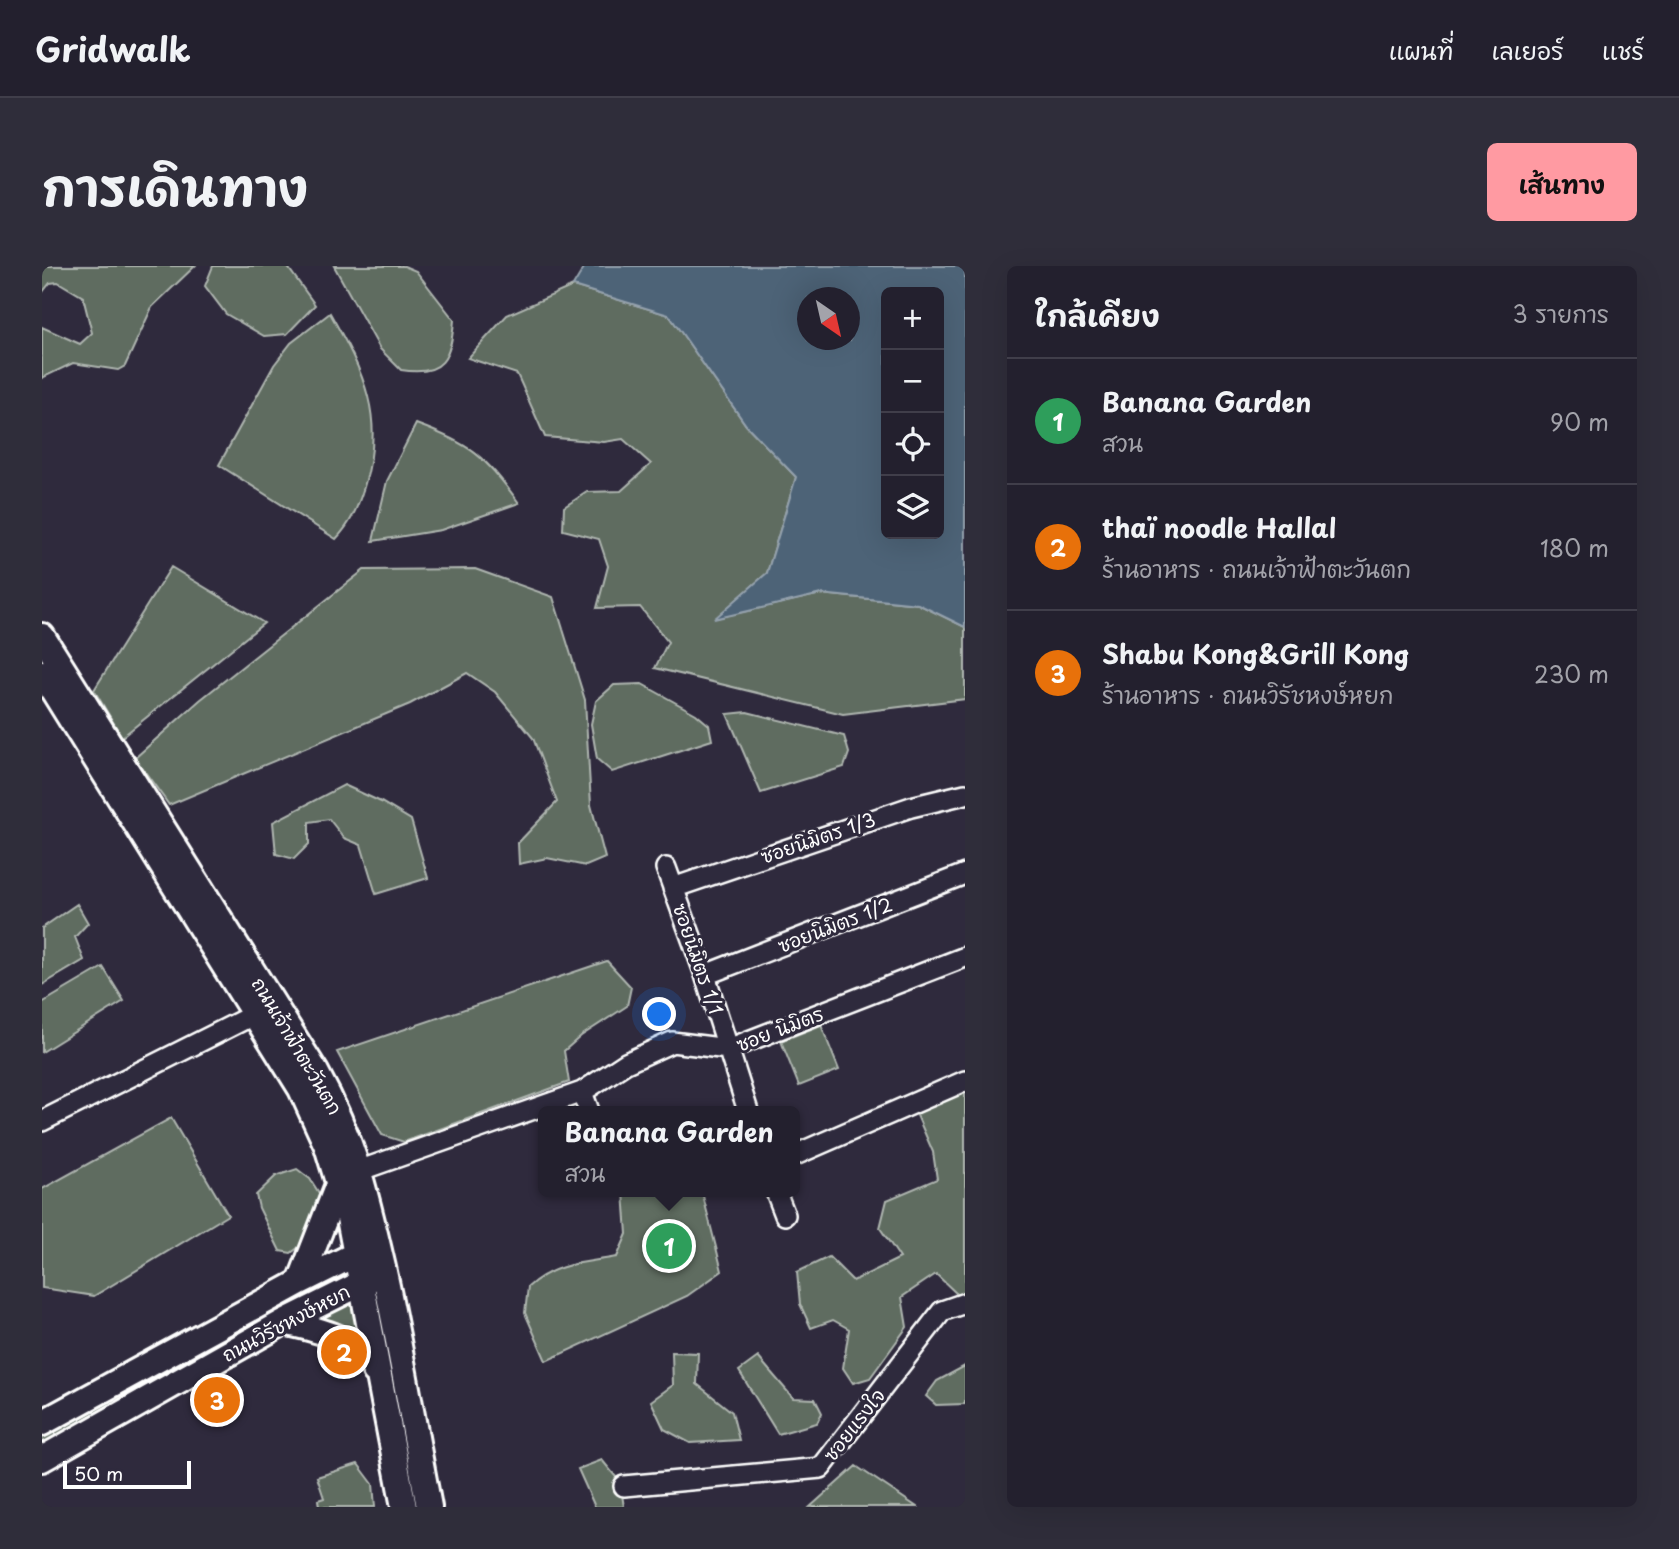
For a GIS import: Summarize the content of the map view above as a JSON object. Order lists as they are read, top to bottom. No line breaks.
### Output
{"streets":{"main road":["ถนนเจ้าฟ้าตะวันตก","ถนนวิรัชหงษ์หยก"],"street":["ซอยนิมิตร 1/3","ซอยนิมิตร 1/2","ซอยนิมิตร 1/1","ซอย นิมิตร","ซอยแรงใจ"]},"crossings":[["ซอยนิมิตร 1/3","ซอยนิมิตร 1/1"],["ซอยนิมิตร 1/2","ซอยนิมิตร 1/1"],["ซอยนิมิตร 1/1","ซอย นิมิตร"],["ซอย นิมิตร","ถนนเจ้าฟ้าตะวันตก"],["ถนนเจ้าฟ้าตะวันตก","ถนนวิรัชหงษ์หยก"]],"scale_bar":"50 m","north":"bottom right","page":{"header":"Gridwalk","nav":["แผนที่","เลเยอร์","แชร์"],"title":"การเดินทาง","buttons":"เส้นทาง","heading":["ใกล้เคียง","3 รายการ"],"map_buttons":["+","−"],"list":[{"mark":"1","name":"Banana Garden","note":"สวน","value":"90 m"},{"mark":"2","name":"thaï noodle Hallal","note":"ร้านอาหาร · ถนนเจ้าฟ้าตะวันตก","value":"180 m"},{"mark":"3","name":"Shabu Kong&Grill Kong","note":"ร้านอาหาร · ถนนวิรัชหงษ์หยก","value":"230 m"}],"popup":["Banana Garden","สวน"],"pins":["1","2","3"],"scale":"50 m"}}
